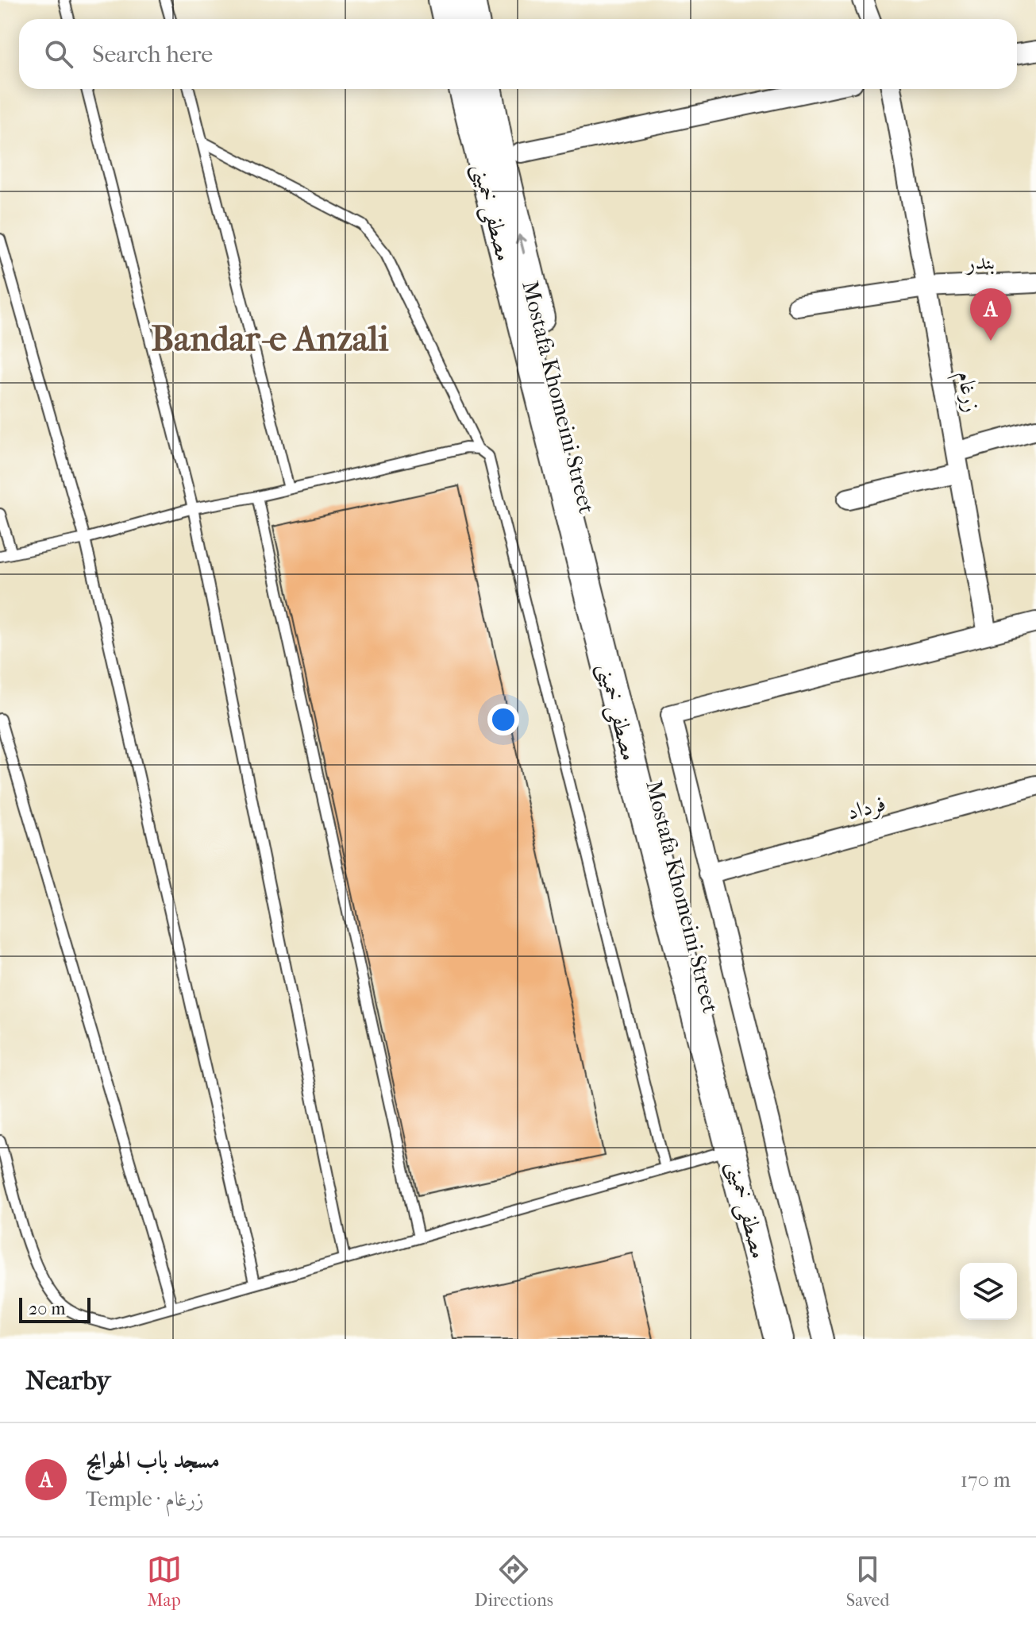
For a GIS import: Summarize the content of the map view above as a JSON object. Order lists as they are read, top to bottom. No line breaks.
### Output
{"streets":{"main road":["مصطفی خمینی","Mostafa Khomeini Street"],"street":["بندر","زرغام","فرداد"]},"crossings":[["بندر","زرغام"]],"one_way":["Mostafa Khomeini Street"],"districts":["Bandar-e Anzali"],"scale_bar":"20 m","page":{"search":"Search here","pins":"A","scale":"20 m","heading":"Nearby","list":[{"mark":"A","name":"مسجد باب الهوایج","note":"Temple · زرغام","value":"170 m"}],"nav":["Map","Directions","Saved"]}}
